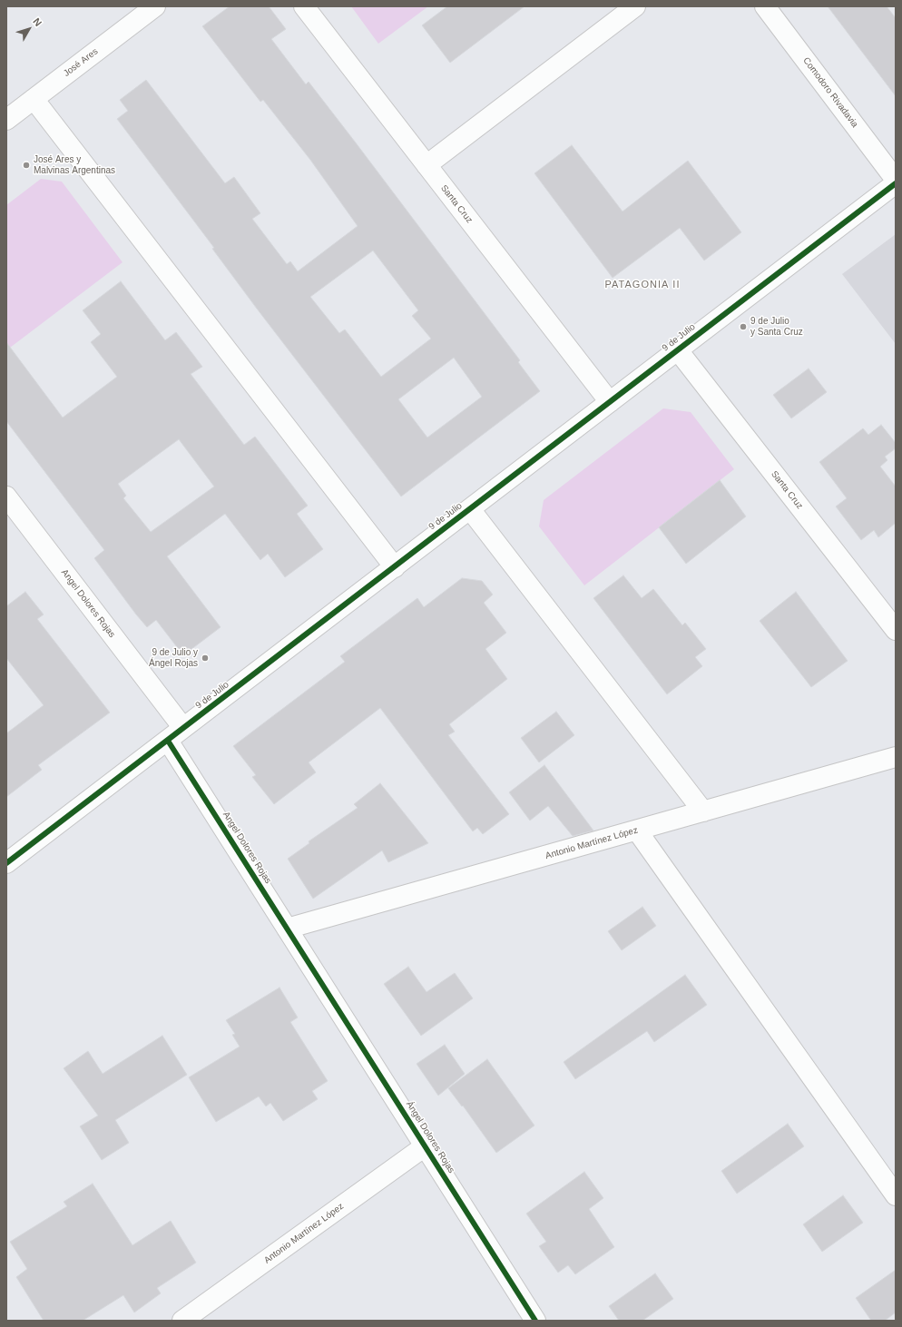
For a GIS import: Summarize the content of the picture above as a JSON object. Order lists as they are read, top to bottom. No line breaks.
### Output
{"streets":{"street":["José Ares","Comodoro Rivadavia","Santa Cruz","9 de Julio","Angel Dolores Rojas","Antonio Martínez López","Ángel Dolores Rojas"]},"crossings":[["Santa Cruz","9 de Julio"],["9 de Julio","Angel Dolores Rojas"],["Angel Dolores Rojas","Antonio Martínez López"],["Angel Dolores Rojas","Ángel Dolores Rojas"],["Antonio Martínez López","Ángel Dolores Rojas"]],"districts":["PATAGONIA II"],"places":["José Ares y Malvinas Argentinas","9 de Julio y Santa Cruz","9 de Julio y Ángel Rojas"],"north":"top right"}
